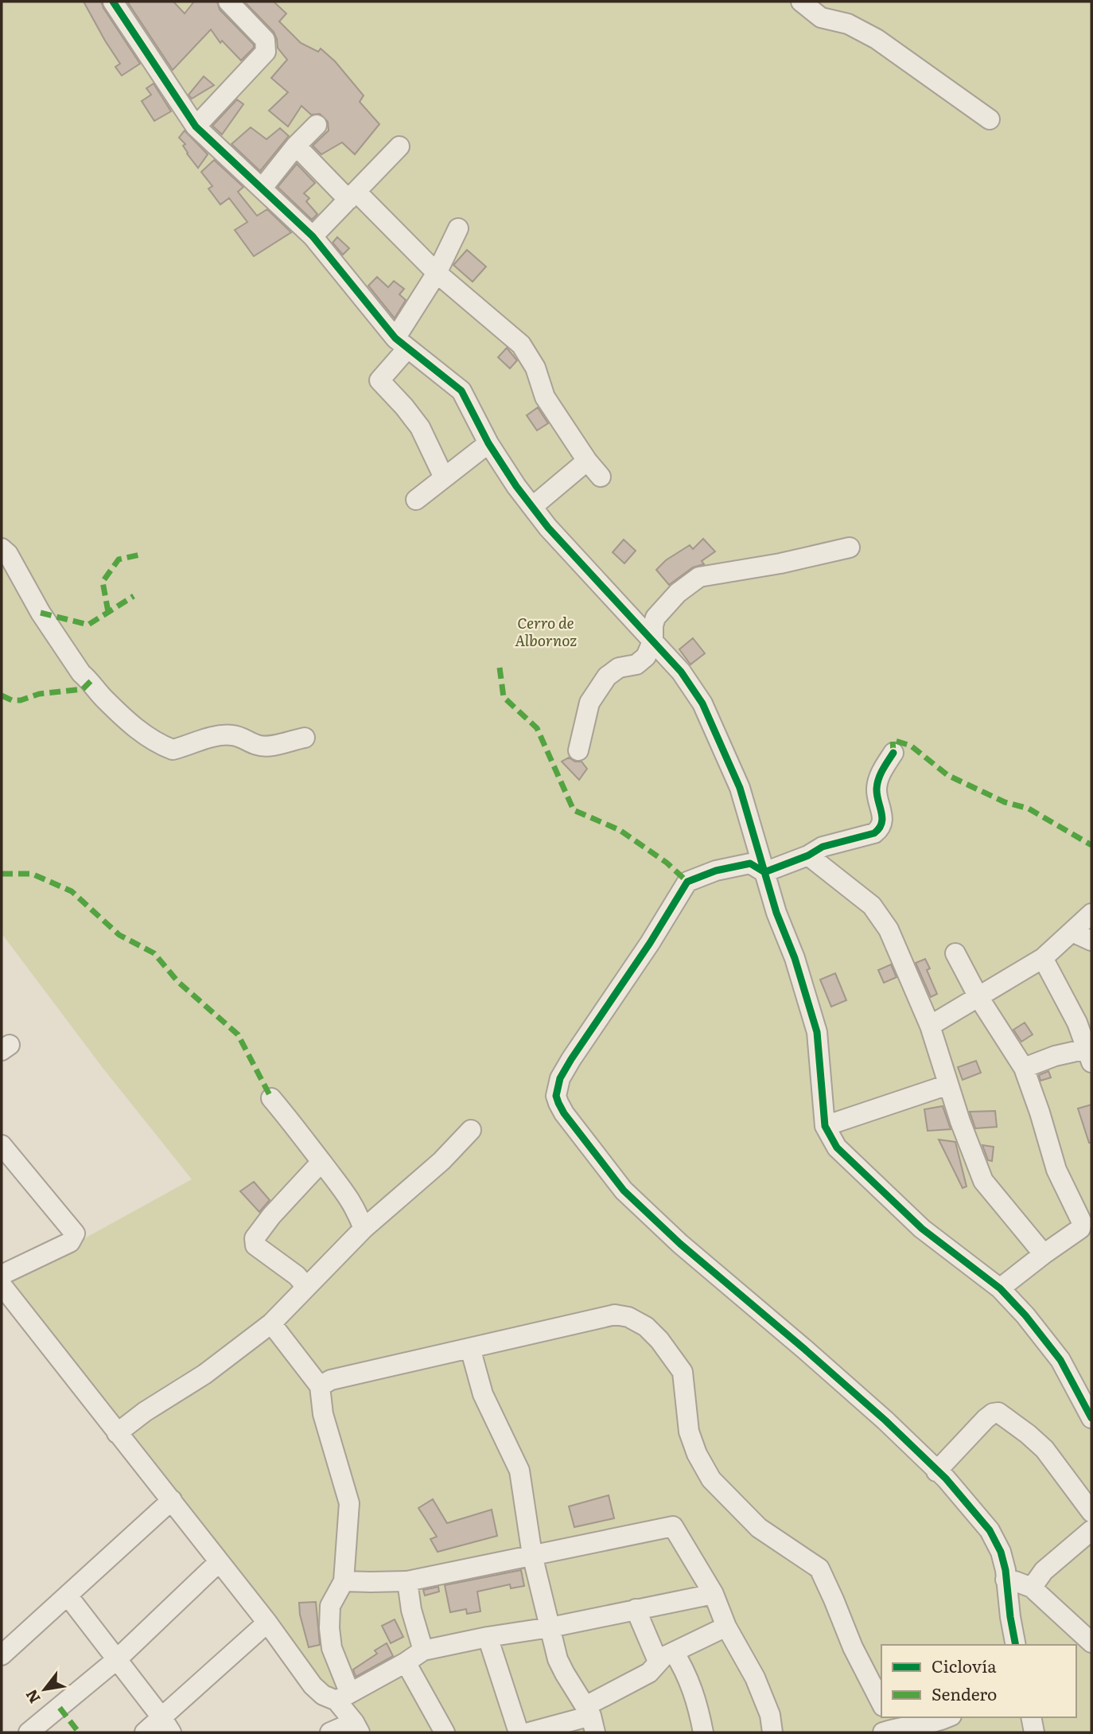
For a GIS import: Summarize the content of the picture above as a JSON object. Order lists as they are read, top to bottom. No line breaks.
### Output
{"parks":["Cerro de Albornoz"],"legend":["Ciclovía","Sendero"],"north":"bottom left"}
